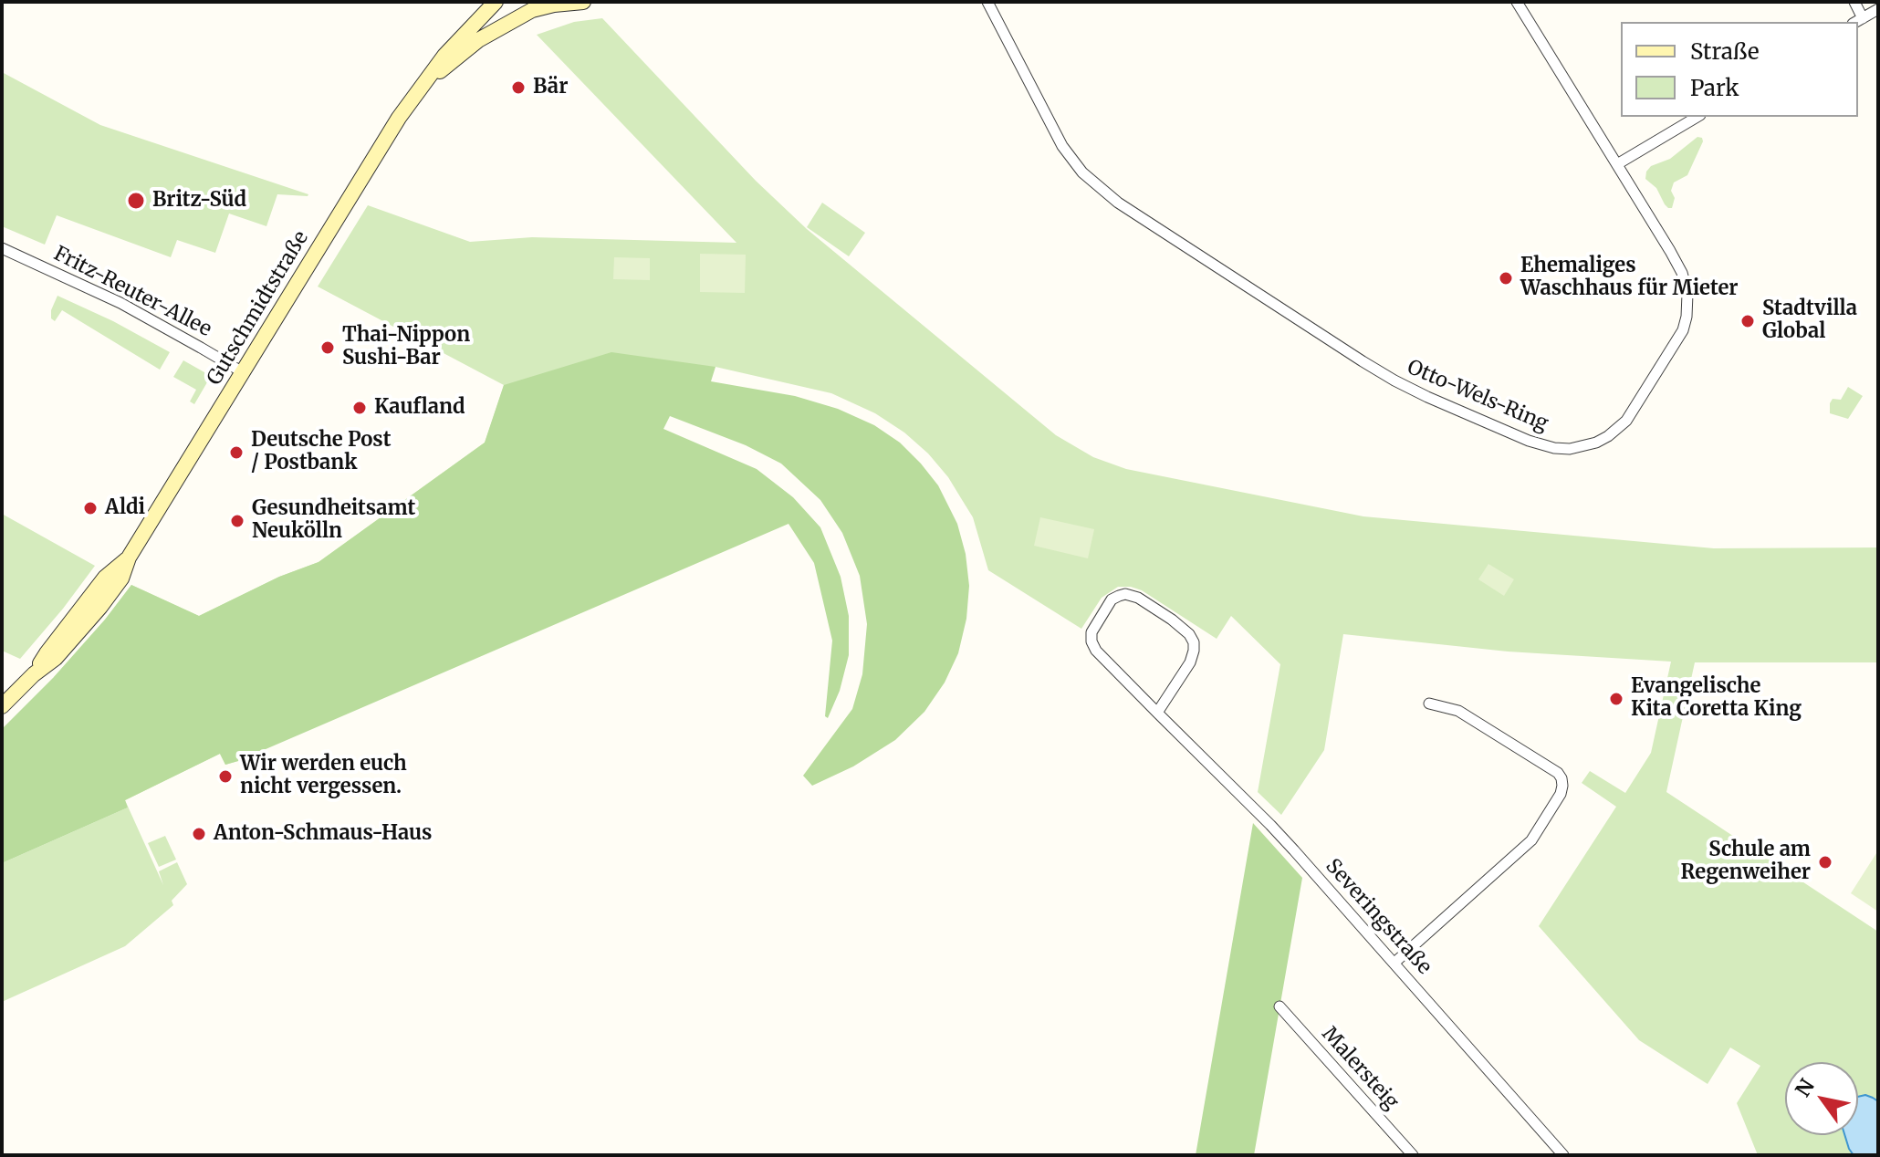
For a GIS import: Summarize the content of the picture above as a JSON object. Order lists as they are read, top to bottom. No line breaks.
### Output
{"streets":{"street":["Fritz-Reuter-Allee","Gutschmidtstraße","Otto-Wels-Ring","Severingstraße","Malersteig"]},"crossings":[["Fritz-Reuter-Allee","Gutschmidtstraße"]],"places":["Bär","Britz-Süd","Ehemaliges Waschhaus für Mieter","Stadtvilla Global","Thai-Nippon Sushi-Bar","Kaufland","Deutsche Post / Postbank","Aldi","Gesundheitsamt Neukölln","Evangelische Kita Coretta King","Wir werden euch nicht vergessen.","Anton-Schmaus-Haus","Schule am Regenweiher"],"legend":["Straße","Park"],"north":"top left"}
